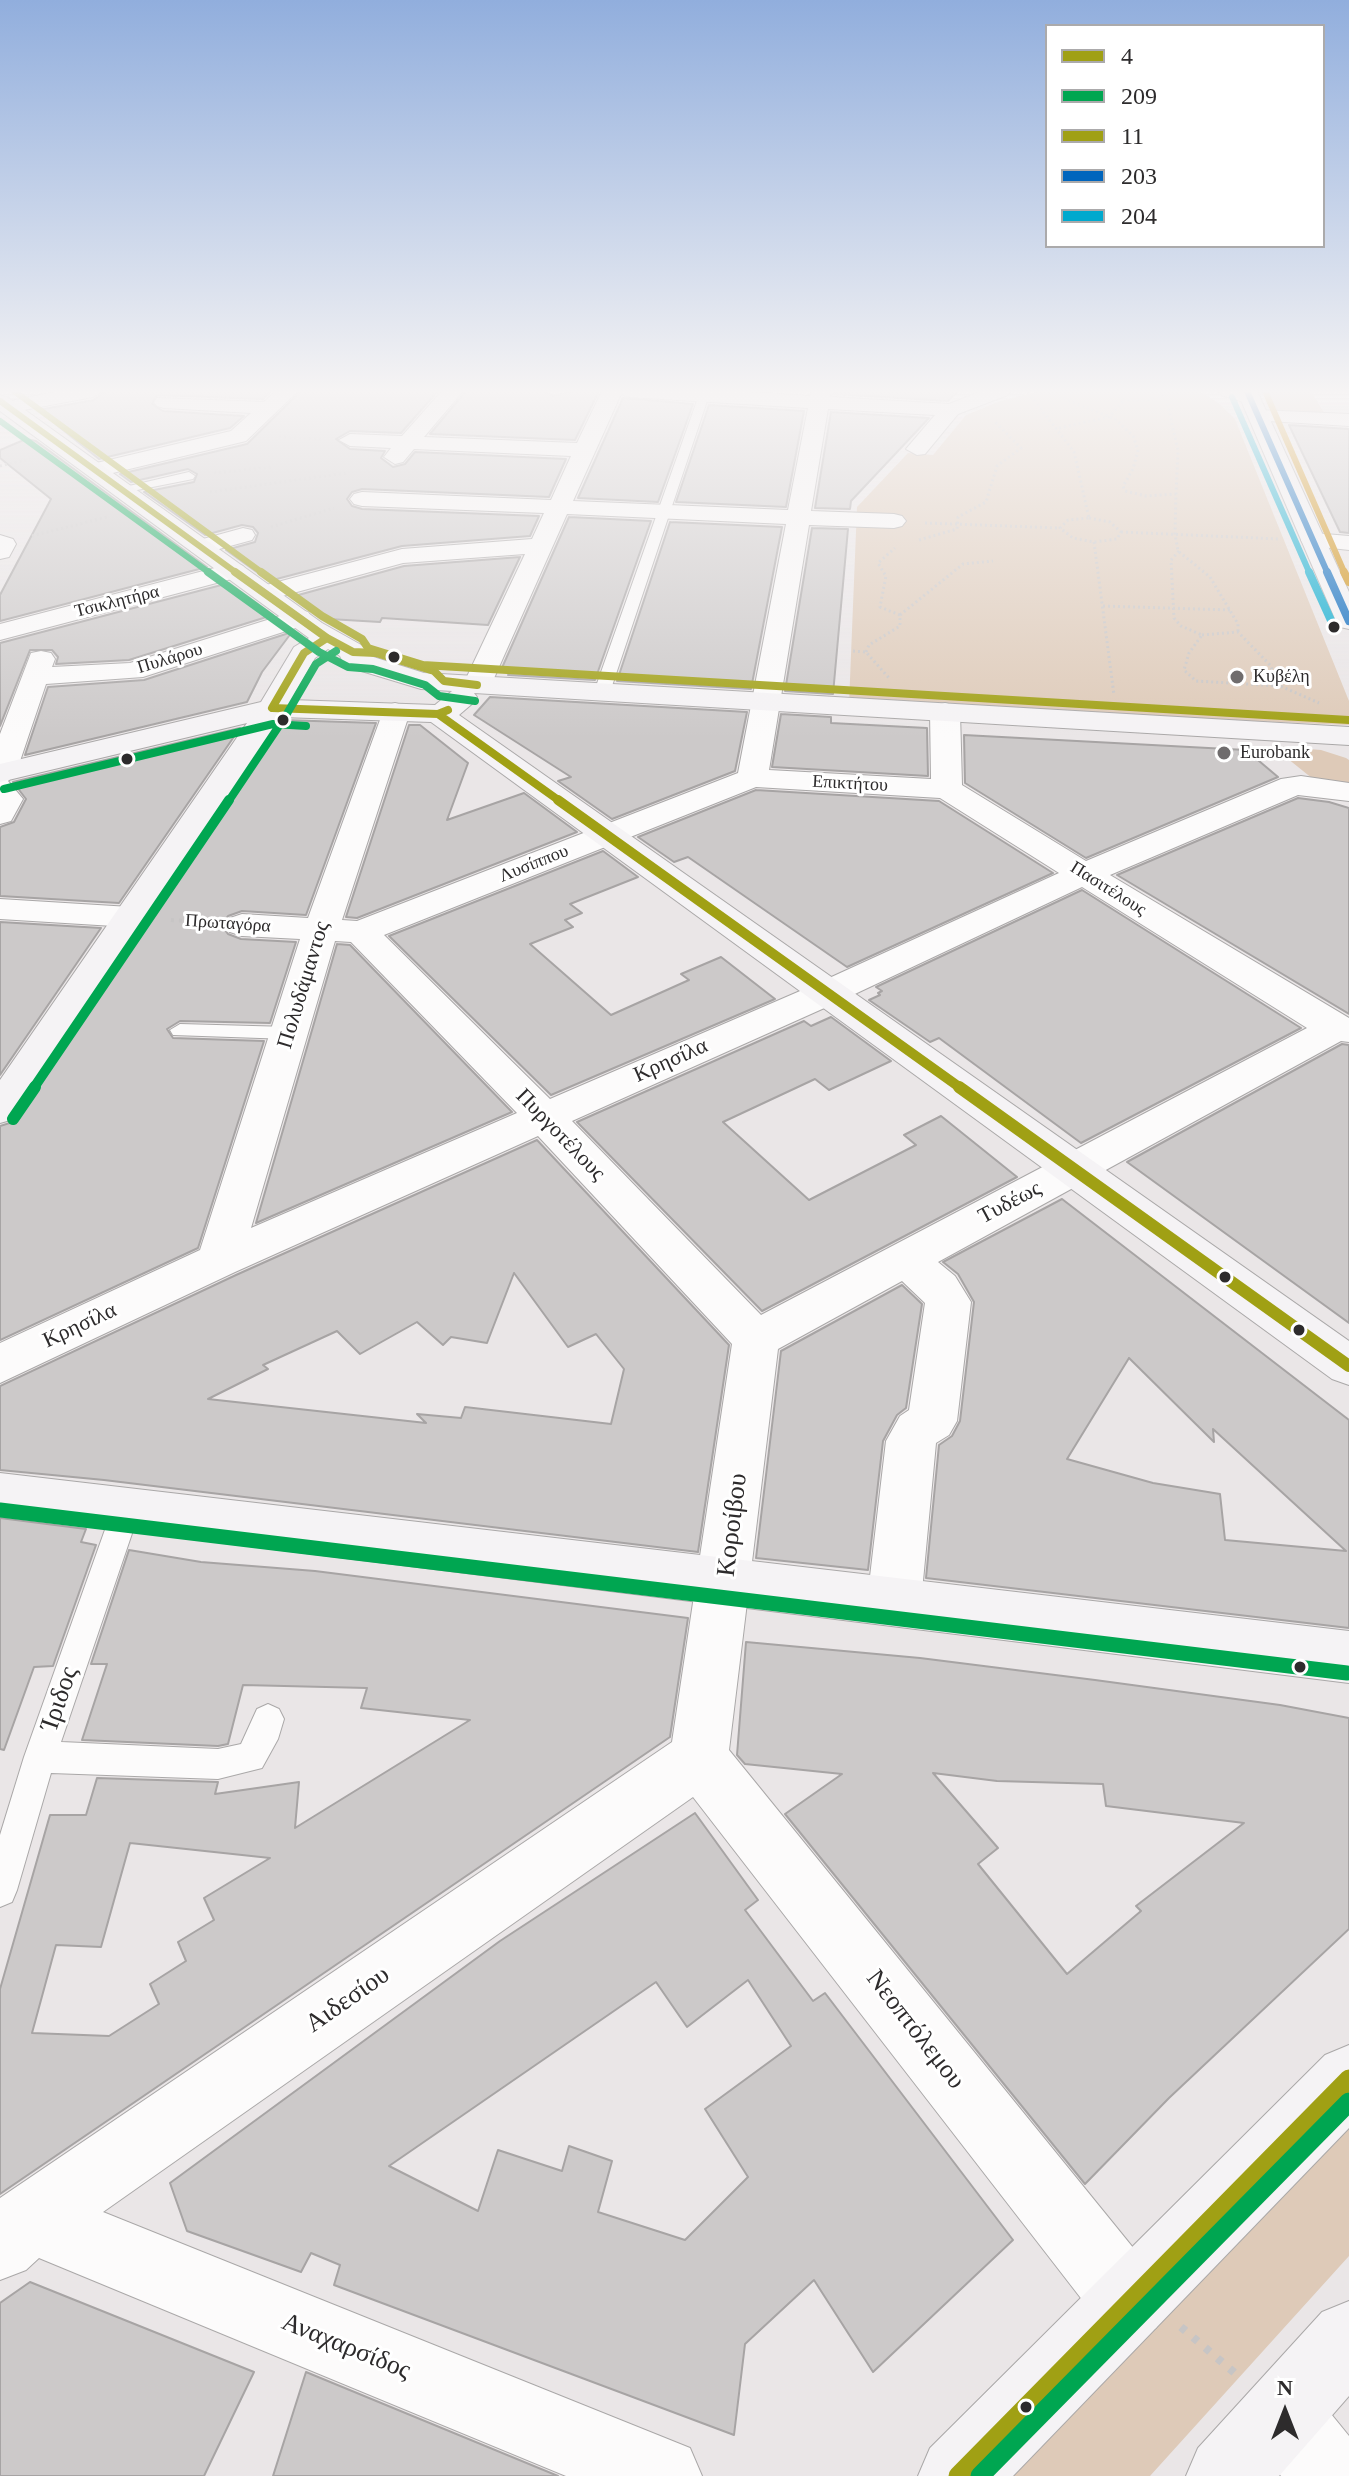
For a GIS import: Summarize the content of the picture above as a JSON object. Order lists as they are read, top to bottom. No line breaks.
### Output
{"streets":{"street":["Τσικλητήρα","Πυλάρου","Επικτήτου","Λυσίππου","Πασιτέλους","Πρωταγόρα","Πολυδάμαντος","Κρησίλα","Πυργοτέλους","Τυδέως","Κοροίβου","Αιδεσίου","Νεοπτόλεμου","Αναχαρσίδος"],"lane":["Ίριδος"]},"crossings":[["Επικτήτου","Λυσίππου"],["Επικτήτου","Πασιτέλους"],["Λυσίππου","Πρωταγόρα"],["Λυσίππου","Πυργοτέλους"],["Πασιτέλους","Κρησίλα"],["Πασιτέλους","Τυδέως"],["Πρωταγόρα","Πολυδάμαντος"],["Πρωταγόρα","Πυργοτέλους"],["Πολυδάμαντος","Κρησίλα"],["Κρησίλα","Πυργοτέλους"],["Πυργοτέλους","Τυδέως"],["Πυργοτέλους","Κοροίβου"],["Τυδέως","Κοροίβου"],["Κοροίβου","Αιδεσίου"],["Κοροίβου","Νεοπτόλεμου"],["Αιδεσίου","Νεοπτόλεμου"],["Αιδεσίου","Αναχαρσίδος"]],"places":["Κυβέλη","Eurobank"],"lines":["transit line 4","transit line 209","transit line 11","transit line 203","transit line 204"],"legend":["4","209","11","203","204"],"north":"top"}
